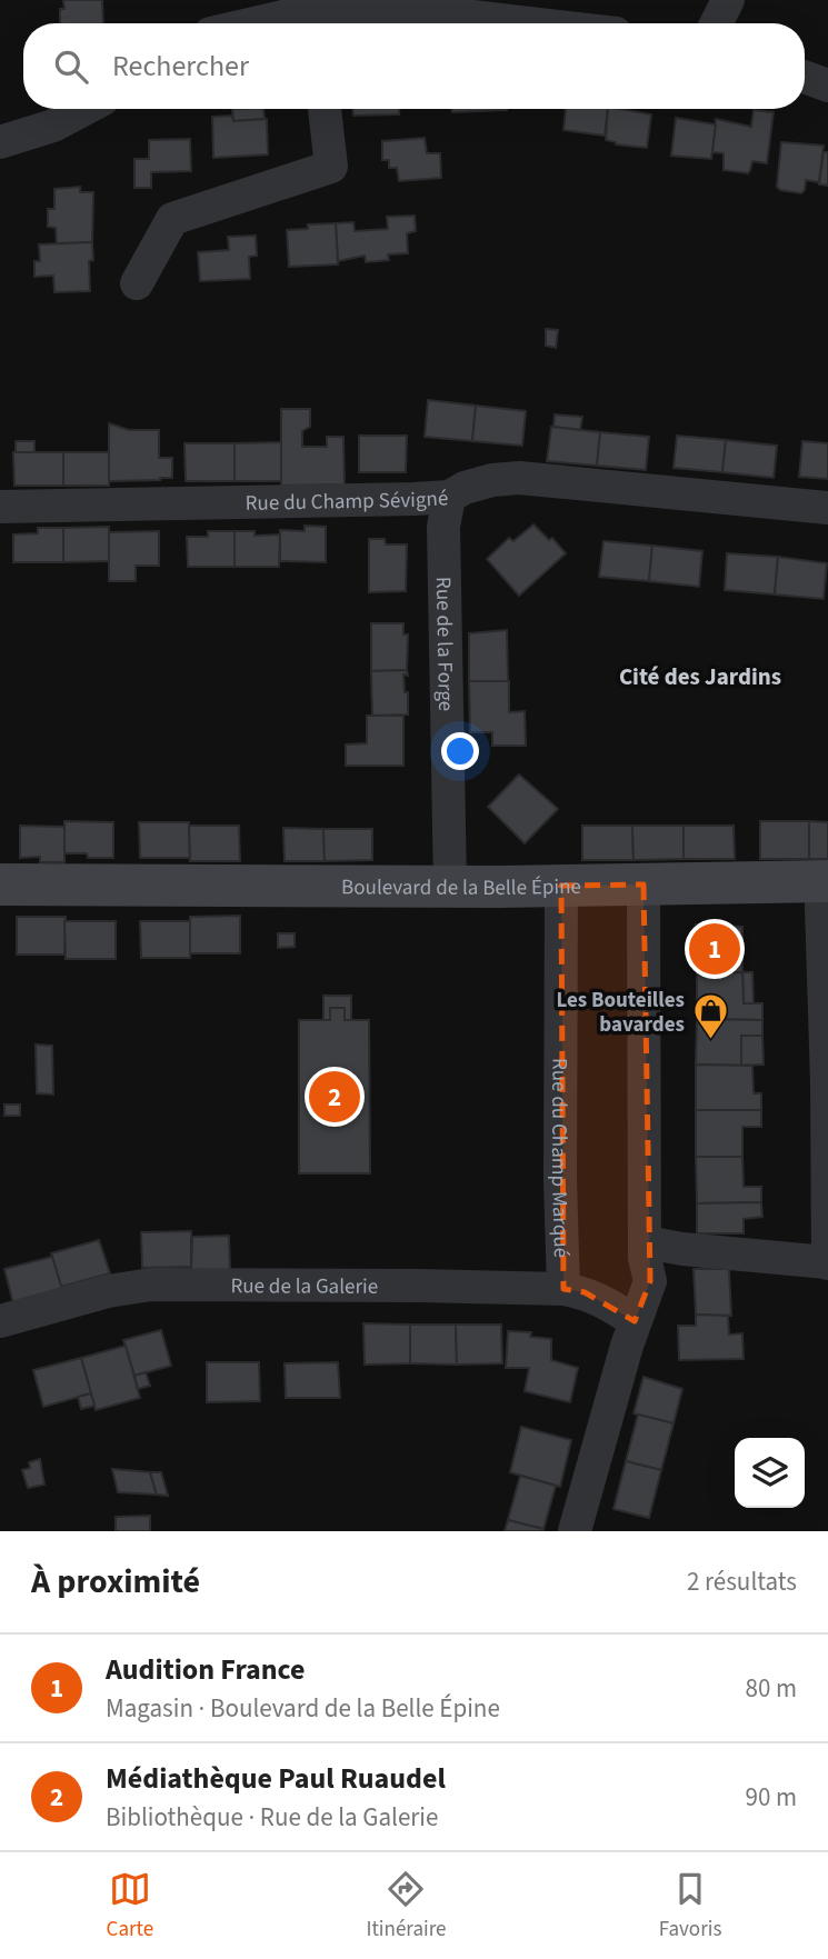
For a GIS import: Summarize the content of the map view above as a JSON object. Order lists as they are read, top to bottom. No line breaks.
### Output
{"streets":{"street":["Rue du Champ Sévigné","Rue de la Forge","Boulevard de la Belle Épine","Rue du Champ Marqué","Rue de la Galerie"]},"crossings":[["Rue du Champ Sévigné","Rue de la Forge"],["Rue de la Forge","Boulevard de la Belle Épine"],["Boulevard de la Belle Épine","Rue du Champ Marqué"],["Rue du Champ Marqué","Rue de la Galerie"]],"districts":["Cité des Jardins"],"places":{"shop":["Les Bouteilles bavardes"]},"page":{"search":"Rechercher","pins":["1","2"],"heading":["À proximité","2 résultats"],"list":[{"mark":"1","name":"Audition France","note":"Magasin · Boulevard de la Belle Épine","value":"80 m"},{"mark":"2","name":"Médiathèque Paul Ruaudel","note":"Bibliothèque · Rue de la Galerie","value":"90 m"}],"nav":["Carte","Itinéraire","Favoris"]}}
